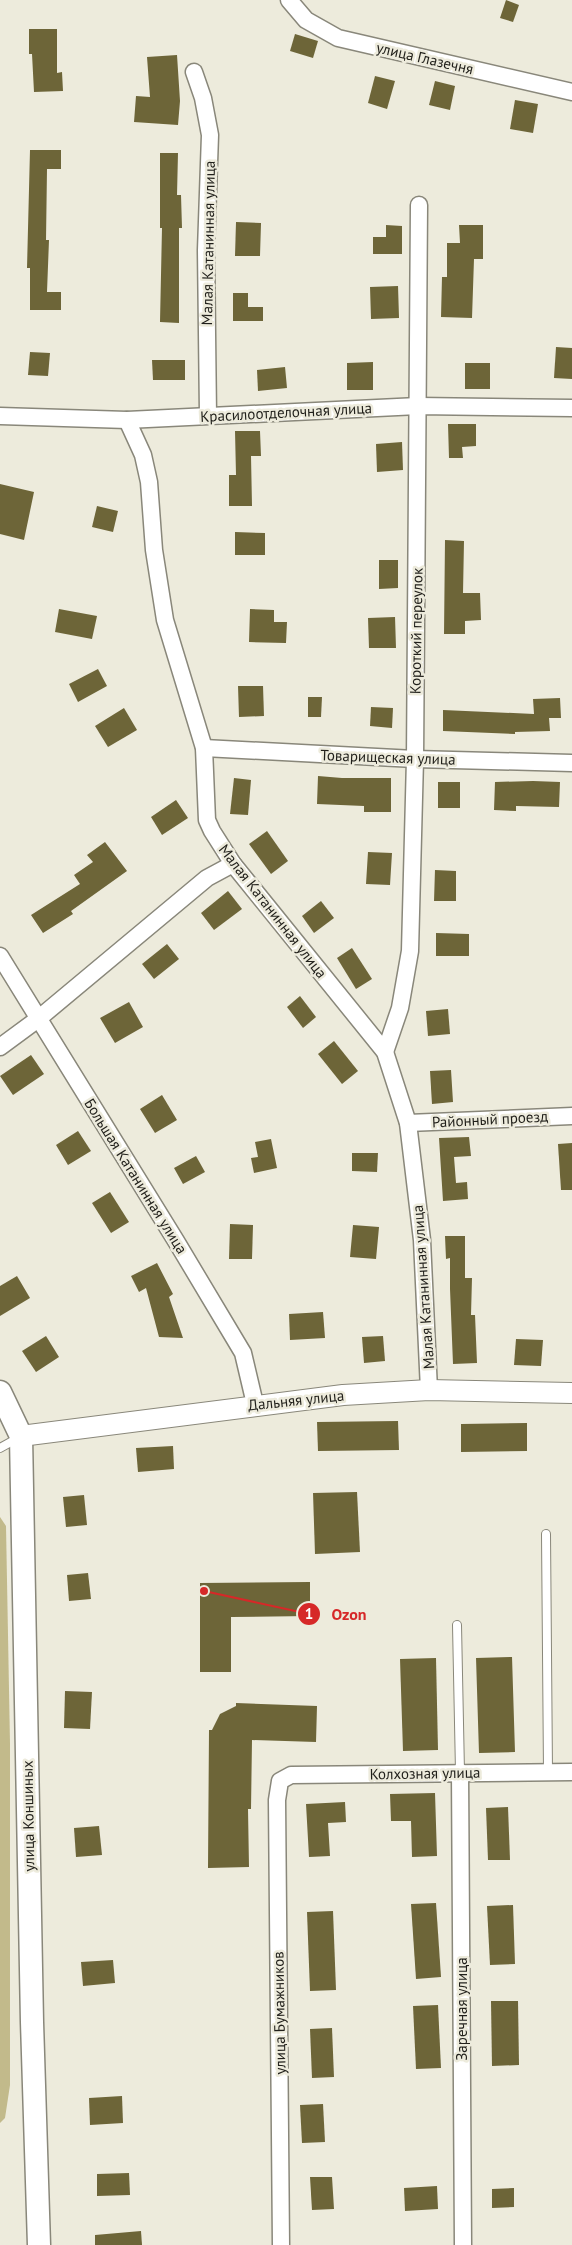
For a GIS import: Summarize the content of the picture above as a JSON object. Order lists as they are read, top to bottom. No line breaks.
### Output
{"streets":{"main road":["улица Коншиных"],"street":["улица Глазечня","Малая Катанинная улица","Красилоотделочная улица","Короткий переулок","Товарищеская улица","Районный проезд","Большая Катанинная улица","Дальняя улица","Колхозная улица","Заречная улица","улица Бумажников"]},"crossings":[["Малая Катанинная улица","Красилоотделочная улица"],["Малая Катанинная улица","Короткий переулок"],["Малая Катанинная улица","Товарищеская улица"],["Малая Катанинная улица","Районный проезд"],["Малая Катанинная улица","Дальняя улица"],["Красилоотделочная улица","Короткий переулок"],["Короткий переулок","Товарищеская улица"],["Большая Катанинная улица","Дальняя улица"],["Дальняя улица","улица Коншиных"],["Колхозная улица","Заречная улица"],["Колхозная улица","улица Бумажников"]],"places":["Ozon"]}
